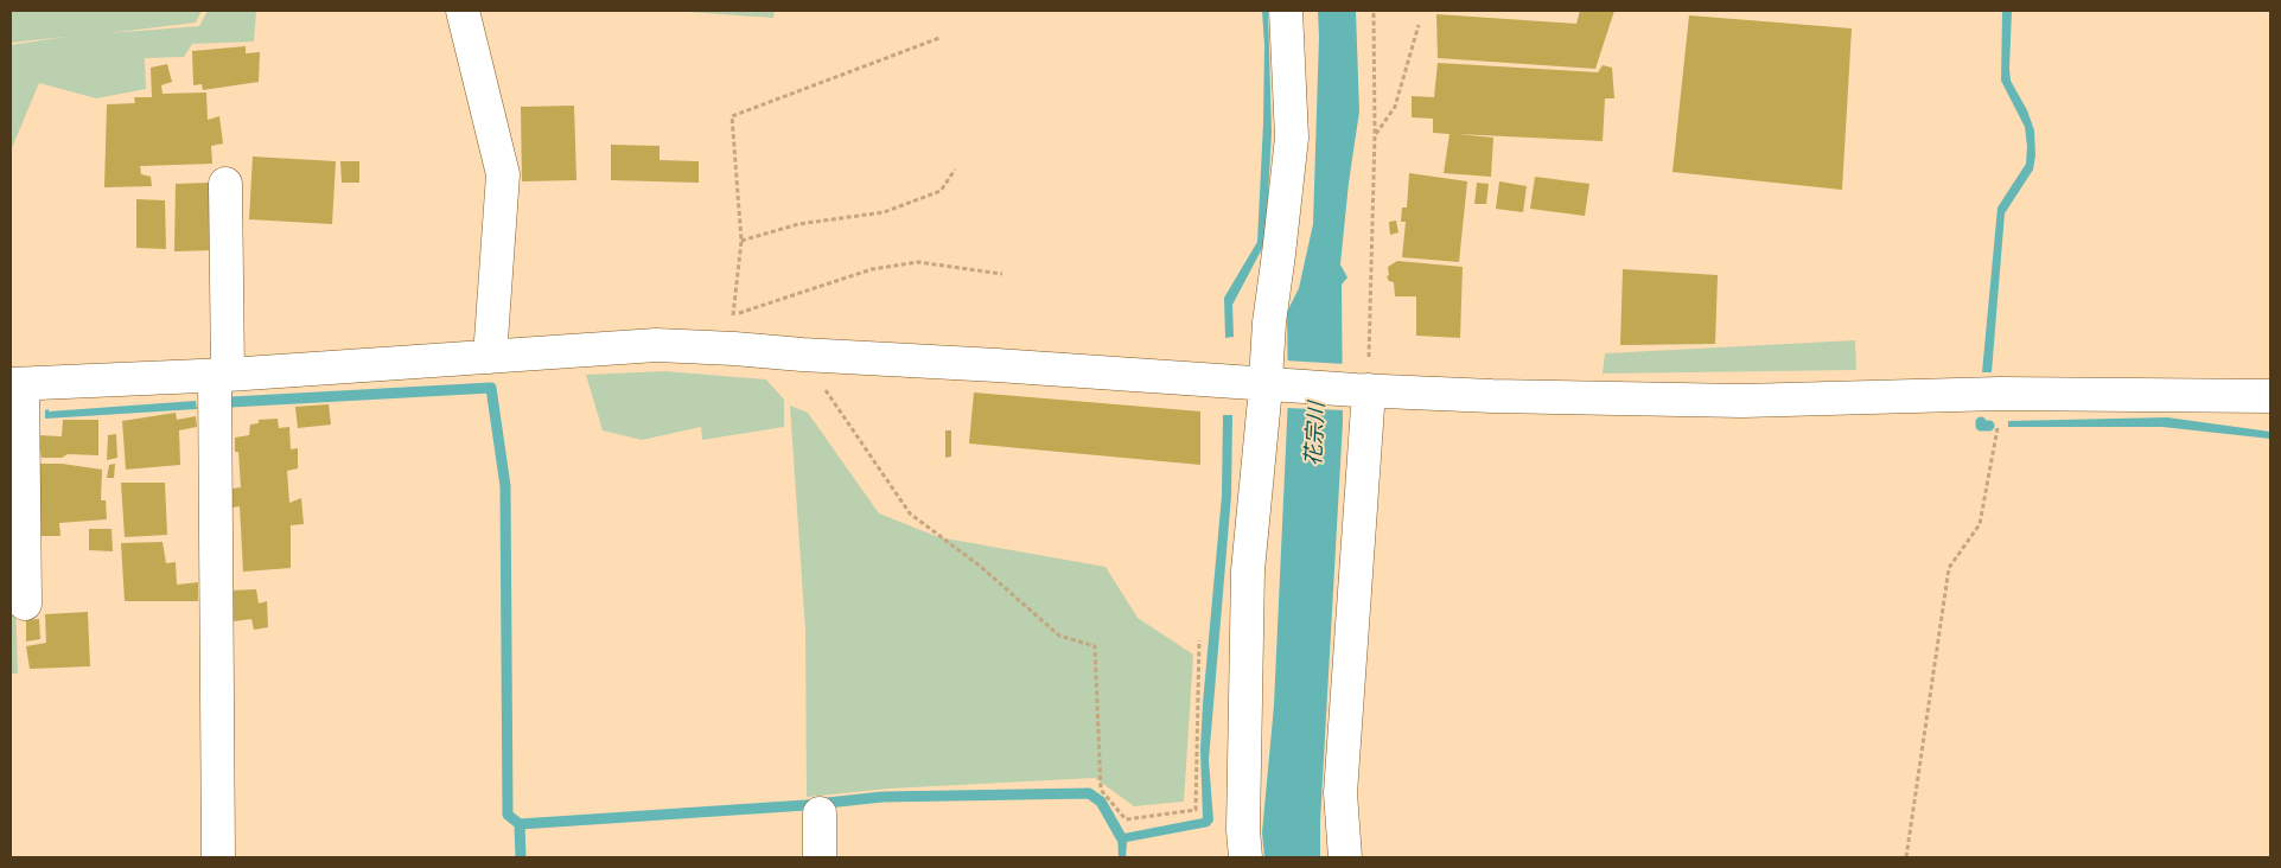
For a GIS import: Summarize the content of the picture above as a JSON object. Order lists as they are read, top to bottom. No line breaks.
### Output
{"water":["花宗川"]}
